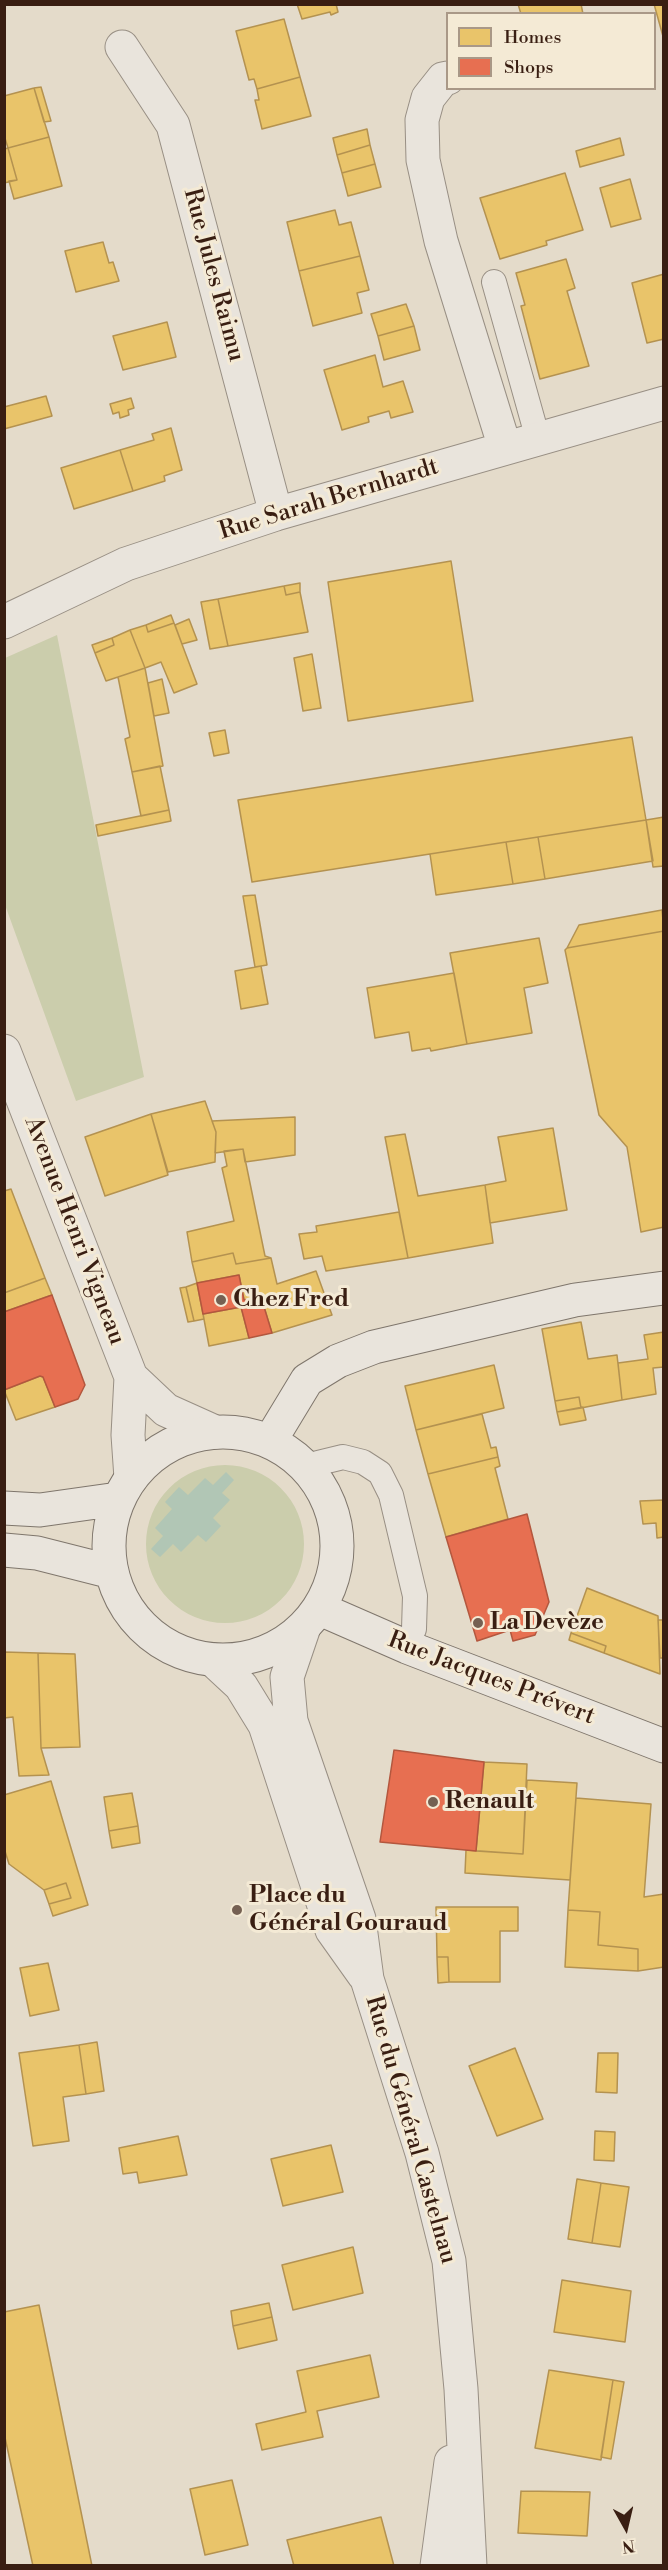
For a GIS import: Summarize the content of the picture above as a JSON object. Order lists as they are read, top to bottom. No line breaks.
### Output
{"streets":{"street":["Rue Jules Raimu","Rue Sarah Bernhardt","Avenue Henri Vigneau","Rue Jacques Prévert","Rue du Général Castelnau"]},"crossings":[["Rue Jules Raimu","Rue Sarah Bernhardt"],["Rue Jacques Prévert","Rue du Général Castelnau"]],"places":["Chez Fred","La Devèze","Renault","Place du Général Gouraud"],"legend":["Homes","Shops"],"north":"bottom"}
